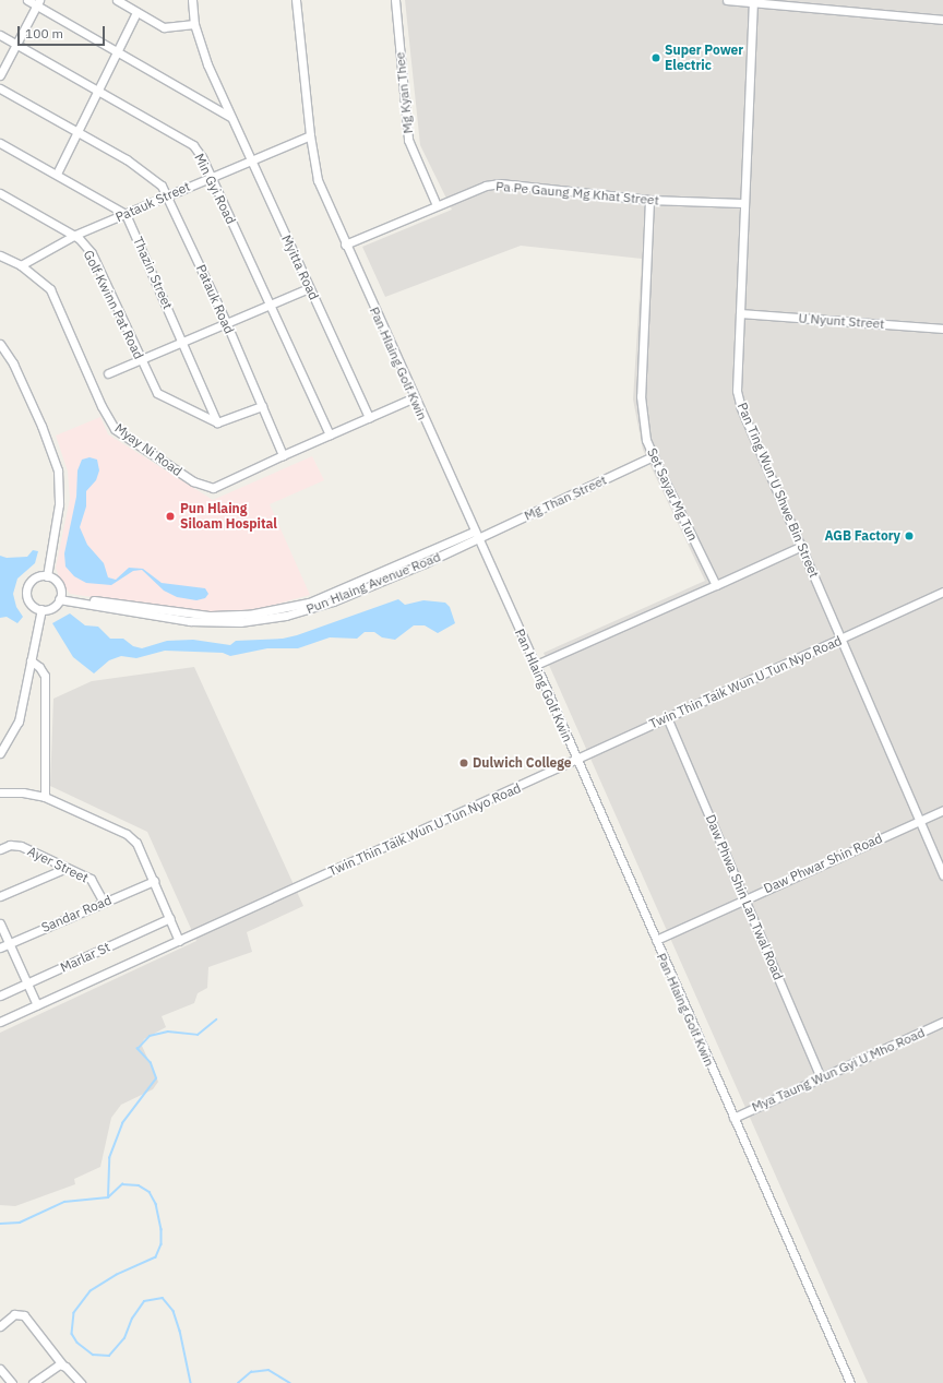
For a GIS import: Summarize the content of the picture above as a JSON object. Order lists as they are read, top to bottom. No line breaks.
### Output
{"streets":{"street":["Mg Kyan Thee","Min Gyi Road","Pa Pe Gaung Mg Khat Street","Patauk Street","Myitta Road","Thazin Street","Patauk Road","Golf Kwinn Pat Road","U Nyunt Street","Pan Hlaing Golf Kwin","Myay Ni Road","Pan Ting Wun U Shwe Bin Street","Set Sayar Mg Tun","Mg Than Street","Pun Hlaing Avenue Road","Twin Thin Taik Wun U Tun Nyo Road","Daw Phwar Shin Road","Ayer Street","Daw Phwa Shin Lan Twal Road","Sandar Road","Marlar St","Mya Taung Wun Gyi U Mho Road"]},"crossings":[["Mg Kyan Thee","Pa Pe Gaung Mg Khat Street"],["Min Gyi Road","Patauk Street"],["Pa Pe Gaung Mg Khat Street","Pan Hlaing Golf Kwin"],["Pa Pe Gaung Mg Khat Street","Pan Ting Wun U Shwe Bin Street"],["Pa Pe Gaung Mg Khat Street","Set Sayar Mg Tun"],["Patauk Street","Myitta Road"],["Patauk Street","Thazin Street"],["Patauk Street","Patauk Road"],["Patauk Street","Golf Kwinn Pat Road"],["Patauk Street","Pan Hlaing Golf Kwin"],["Patauk Street","Myay Ni Road"],["Thazin Street","Golf Kwinn Pat Road"],["Patauk Road","Myay Ni Road"],["U Nyunt Street","Pan Ting Wun U Shwe Bin Street"],["Pan Hlaing Golf Kwin","Mg Than Street"],["Pan Hlaing Golf Kwin","Pun Hlaing Avenue Road"],["Pan Hlaing Golf Kwin","Twin Thin Taik Wun U Tun Nyo Road"],["Pan Hlaing Golf Kwin","Daw Phwar Shin Road"],["Pan Hlaing Golf Kwin","Mya Taung Wun Gyi U Mho Road"],["Pan Ting Wun U Shwe Bin Street","Twin Thin Taik Wun U Tun Nyo Road"],["Pan Ting Wun U Shwe Bin Street","Daw Phwar Shin Road"],["Set Sayar Mg Tun","Mg Than Street"],["Mg Than Street","Pun Hlaing Avenue Road"],["Twin Thin Taik Wun U Tun Nyo Road","Daw Phwa Shin Lan Twal Road"],["Daw Phwar Shin Road","Daw Phwa Shin Lan Twal Road"],["Ayer Street","Sandar Road"],["Daw Phwa Shin Lan Twal Road","Mya Taung Wun Gyi U Mho Road"]],"places":["Super Power Electric","Pun Hlaing Siloam Hospital","AGB Factory","Dulwich College"],"scale_bar":"100 m"}
